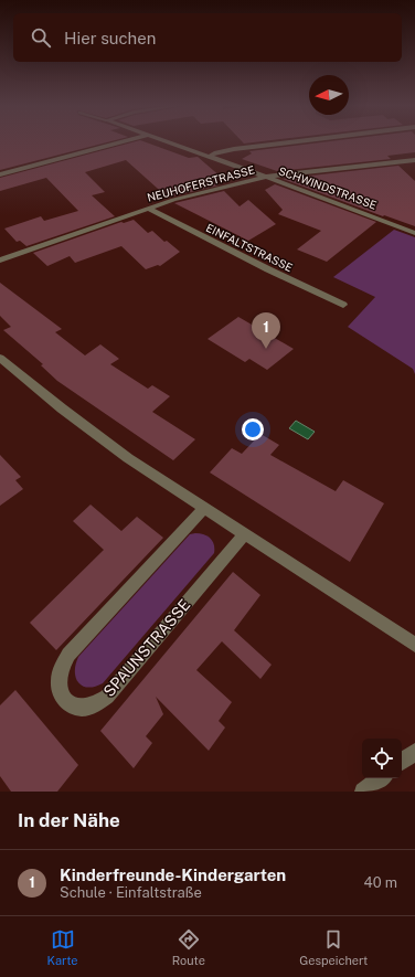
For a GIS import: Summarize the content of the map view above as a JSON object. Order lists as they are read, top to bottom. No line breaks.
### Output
{"streets":{"street":["NEUHOFERSTRASSE","SCHWINDSTRASSE","EINFALTSTRASSE","SPAUNSTRASSE"]},"crossings":[["NEUHOFERSTRASSE","SCHWINDSTRASSE"],["NEUHOFERSTRASSE","EINFALTSTRASSE"]],"north":"left","page":{"search":"Hier suchen","pins":"1","heading":"In der Nähe","list":[{"mark":"1","name":"Kinderfreunde-Kindergarten","note":"Schule · Einfaltstraße","value":"40 m"}],"nav":["Karte","Route","Gespeichert"]}}
